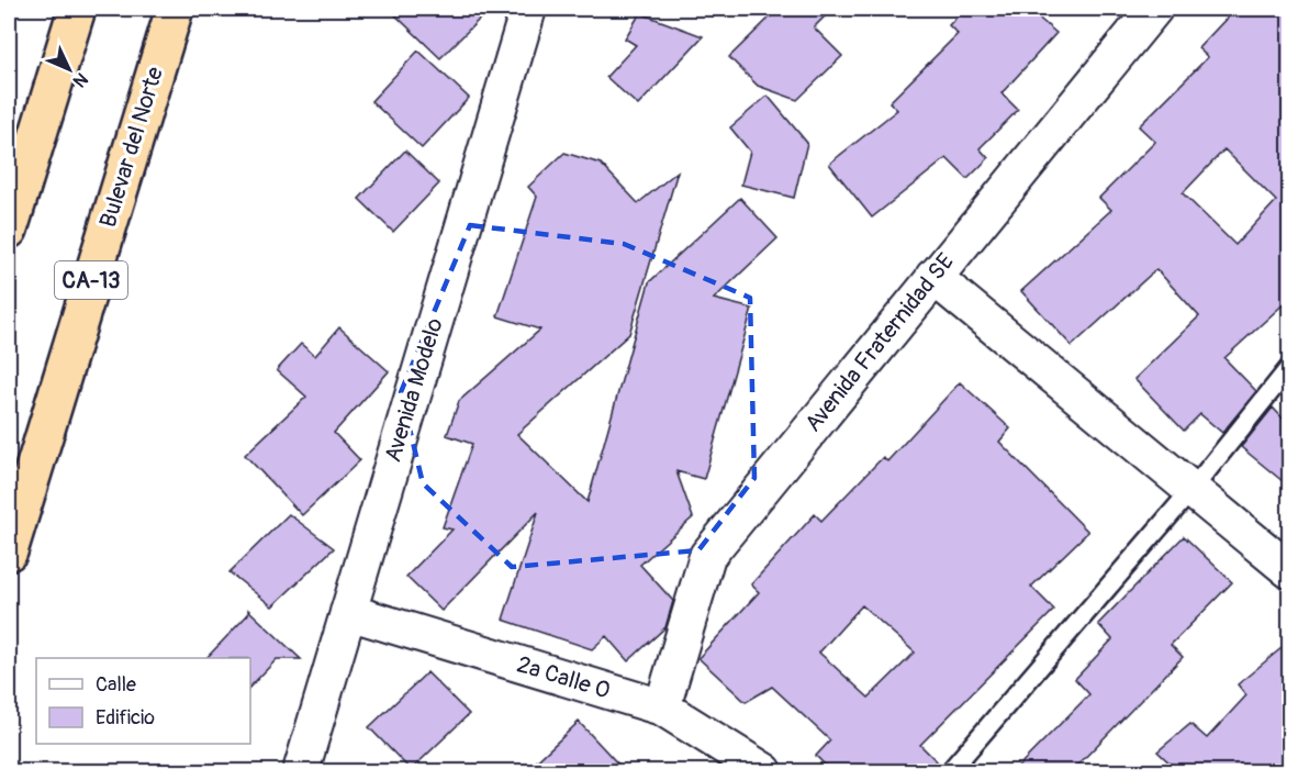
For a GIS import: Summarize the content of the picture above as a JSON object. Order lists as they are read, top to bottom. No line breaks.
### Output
{"streets":{"highway":["Bulevar del Norte","CA-13"],"street":["Avenida Fraternidad SE","Avenida Modelo","2a Calle O"]},"crossings":[["Avenida Fraternidad SE","2a Calle O"],["Avenida Modelo","2a Calle O"]],"legend":["Calle","Edificio"],"north":"bottom right"}
